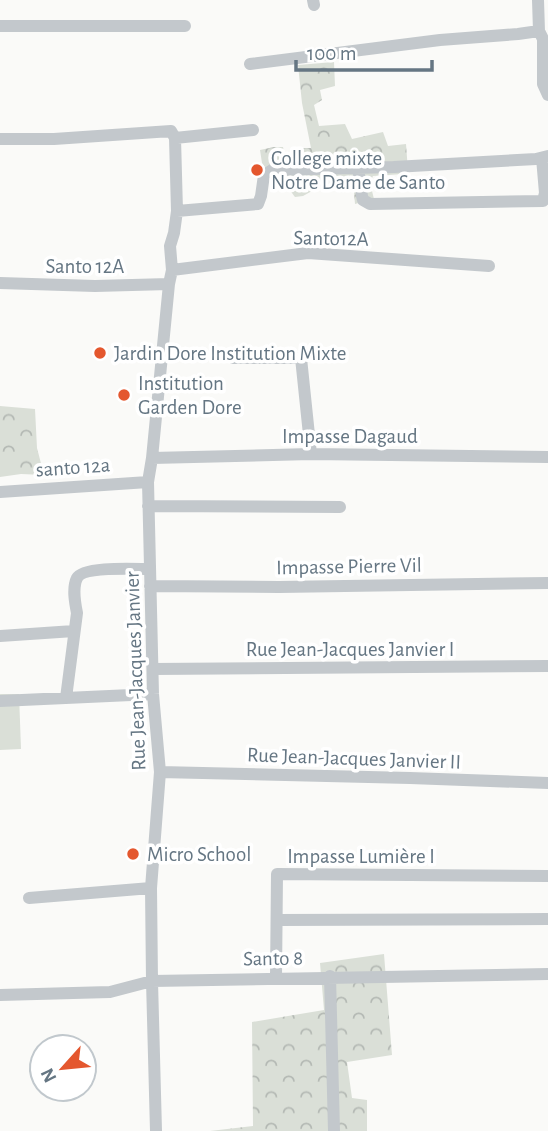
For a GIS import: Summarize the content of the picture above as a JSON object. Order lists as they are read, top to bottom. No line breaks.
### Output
{"streets":{"street":["Santo12A","Santo 12A","Impasse Dagaud","santo 12a","Impasse Pierre Vil","Rue Jean-Jacques Janvier I","Rue Jean-Jacques Janvier","Rue Jean-Jacques Janvier II","Impasse Lumière I","Santo 8"]},"crossings":[["Santo12A","Rue Jean-Jacques Janvier"],["Santo 12A","Rue Jean-Jacques Janvier"],["Impasse Dagaud","Rue Jean-Jacques Janvier"],["santo 12a","Rue Jean-Jacques Janvier"],["Impasse Pierre Vil","Rue Jean-Jacques Janvier"],["Rue Jean-Jacques Janvier I","Rue Jean-Jacques Janvier"],["Rue Jean-Jacques Janvier","Rue Jean-Jacques Janvier II"],["Rue Jean-Jacques Janvier","Santo 8"],["Impasse Lumière I","Santo 8"]],"places":["College mixte Notre Dame de Santo","Jardin Dore Institution Mixte","Institution Garden Dore","Micro School"],"scale_bar":"100 m","north":"bottom left"}
